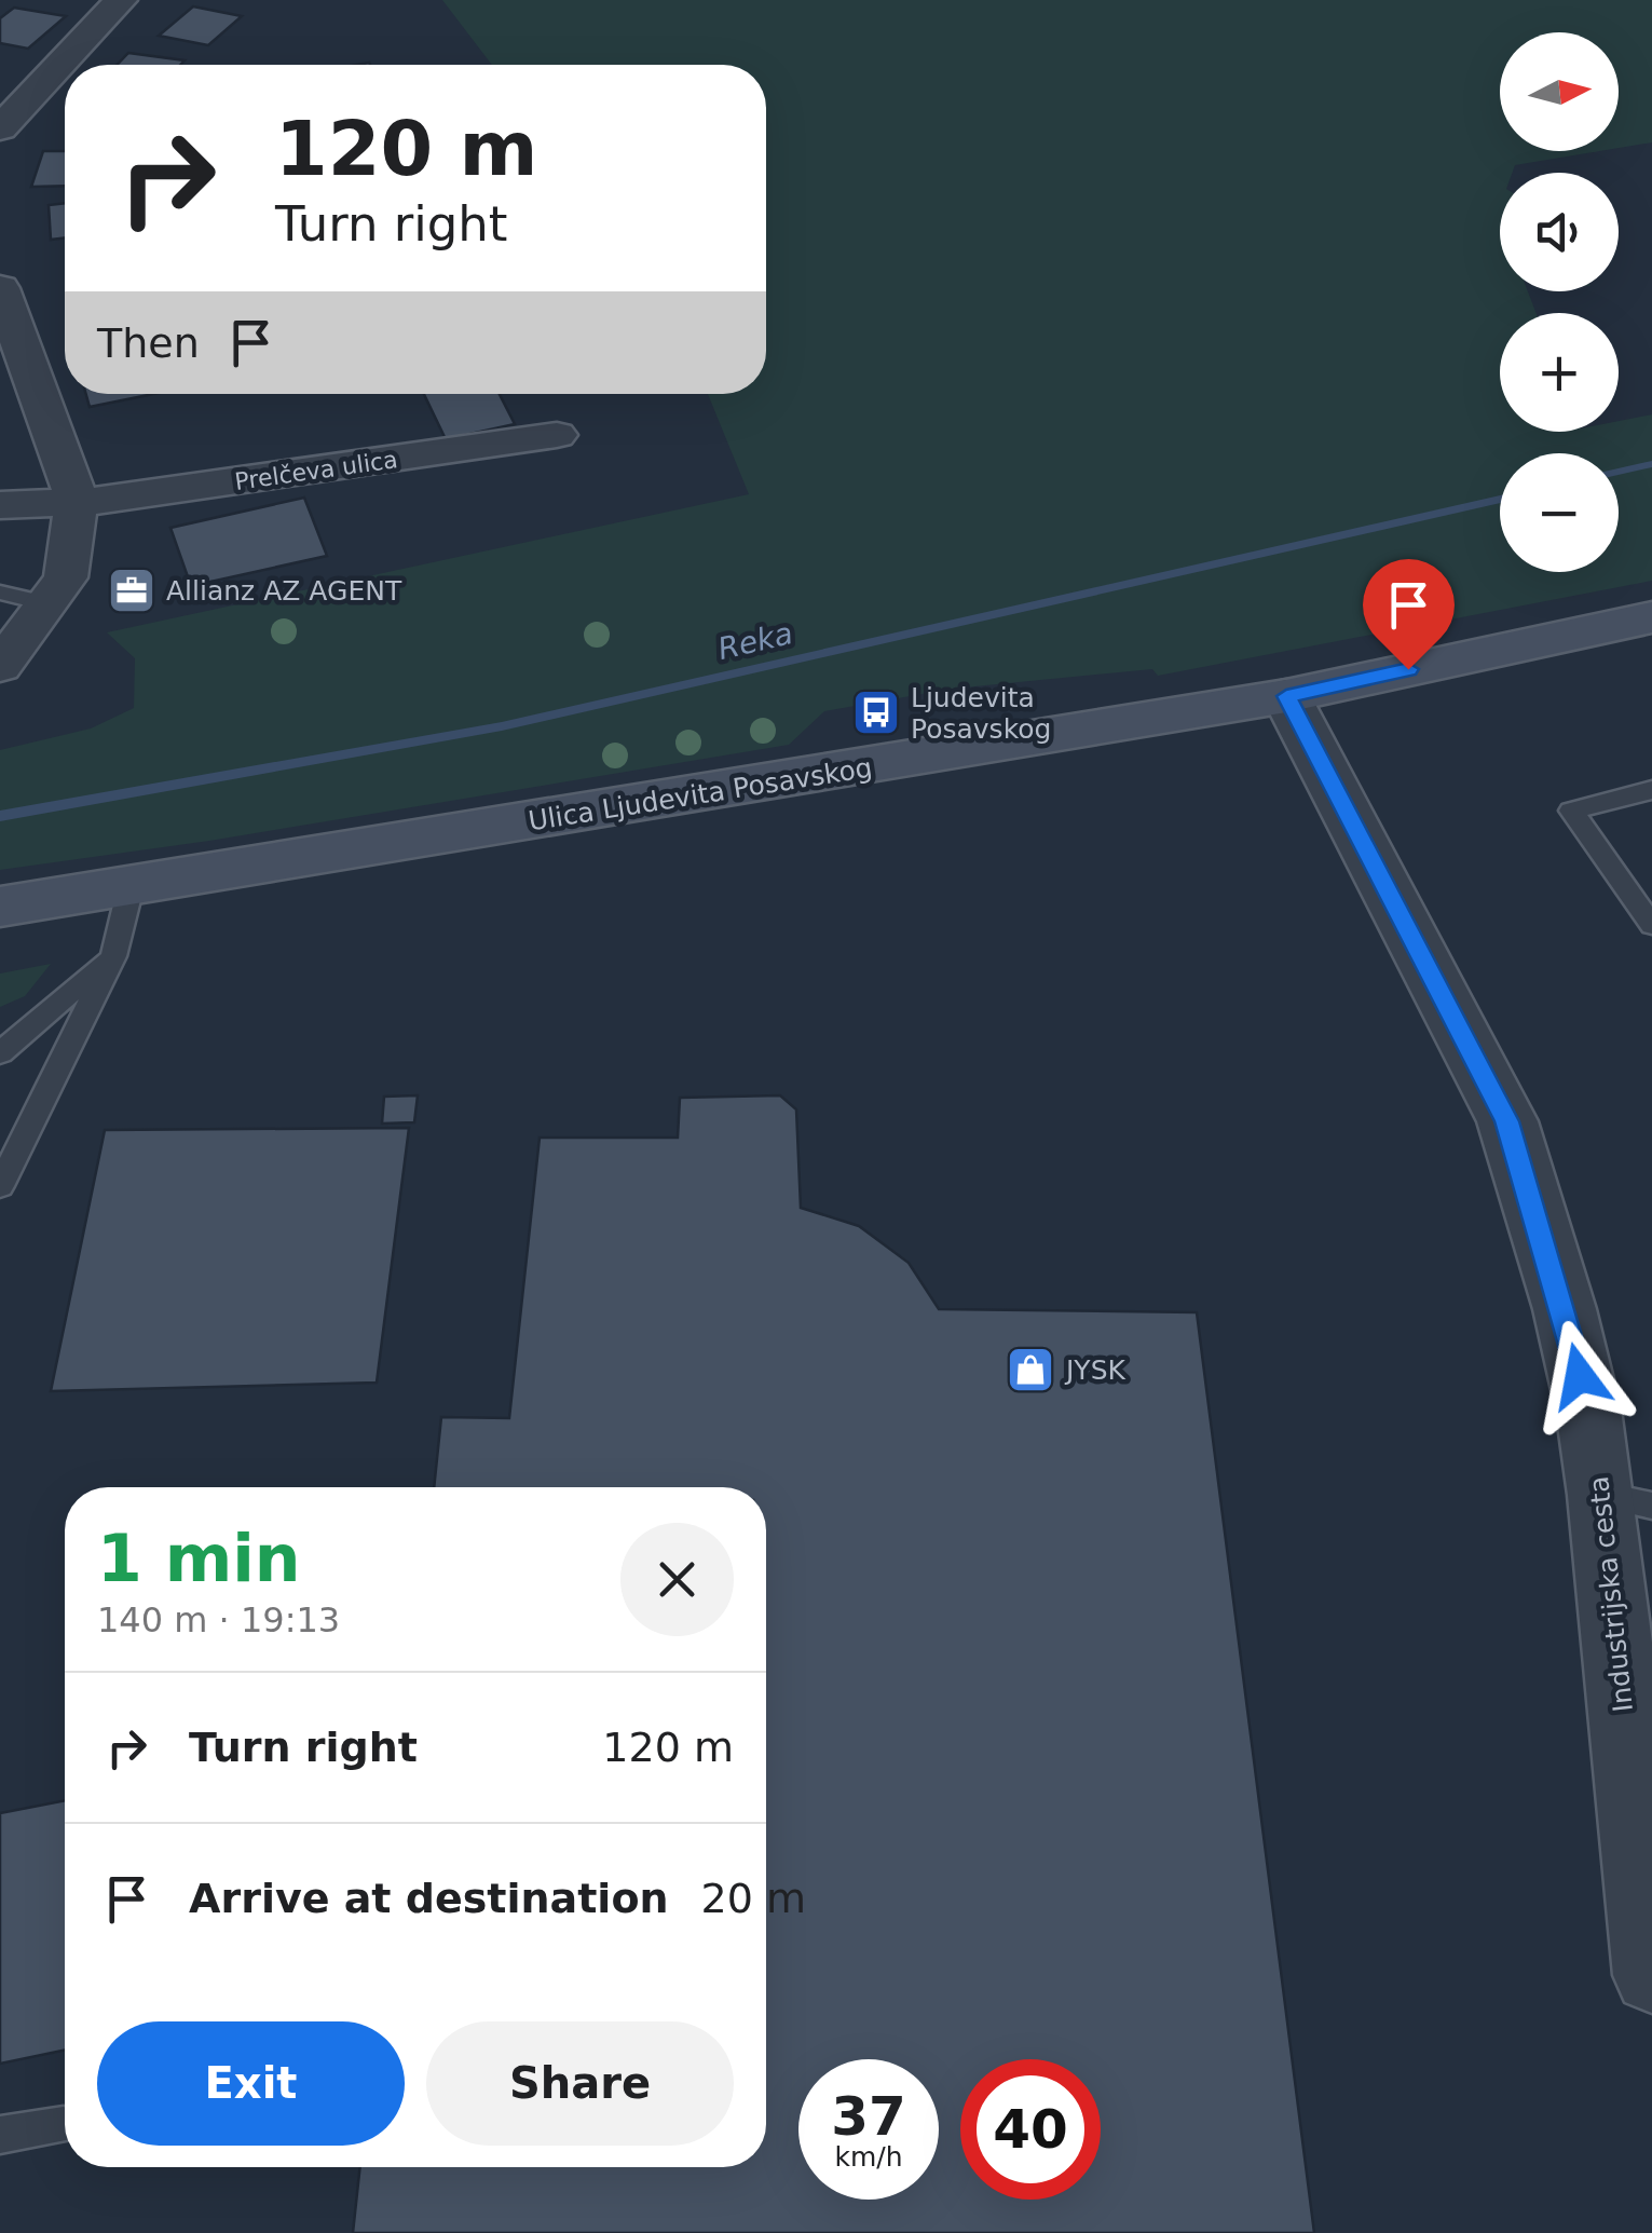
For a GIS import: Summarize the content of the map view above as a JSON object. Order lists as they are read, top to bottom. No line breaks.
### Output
{"streets":{"main road":["Ulica Ljudevita Posavskog"],"street":["Prelčeva ulica","Industrijska cesta"]},"crossings":[["Ulica Ljudevita Posavskog","Industrijska cesta"]],"water":["Reka"],"places":{"office":["Allianz AZ AGENT"],"bus stop":["Ljudevita Posavskog"],"shop":["JYSK"]},"north":"right","page":{"map_buttons":["+","−"],"turn":["120 m","Turn right"],"then":"Then","heading":["1 min","140 m · 19:13"],"list":[{"name":"Turn right","value":"120 m"},{"name":"Arrive at destination","value":"20 m"}],"buttons":["Exit","Share"],"speed":"37 km/h","limit":"40"}}
